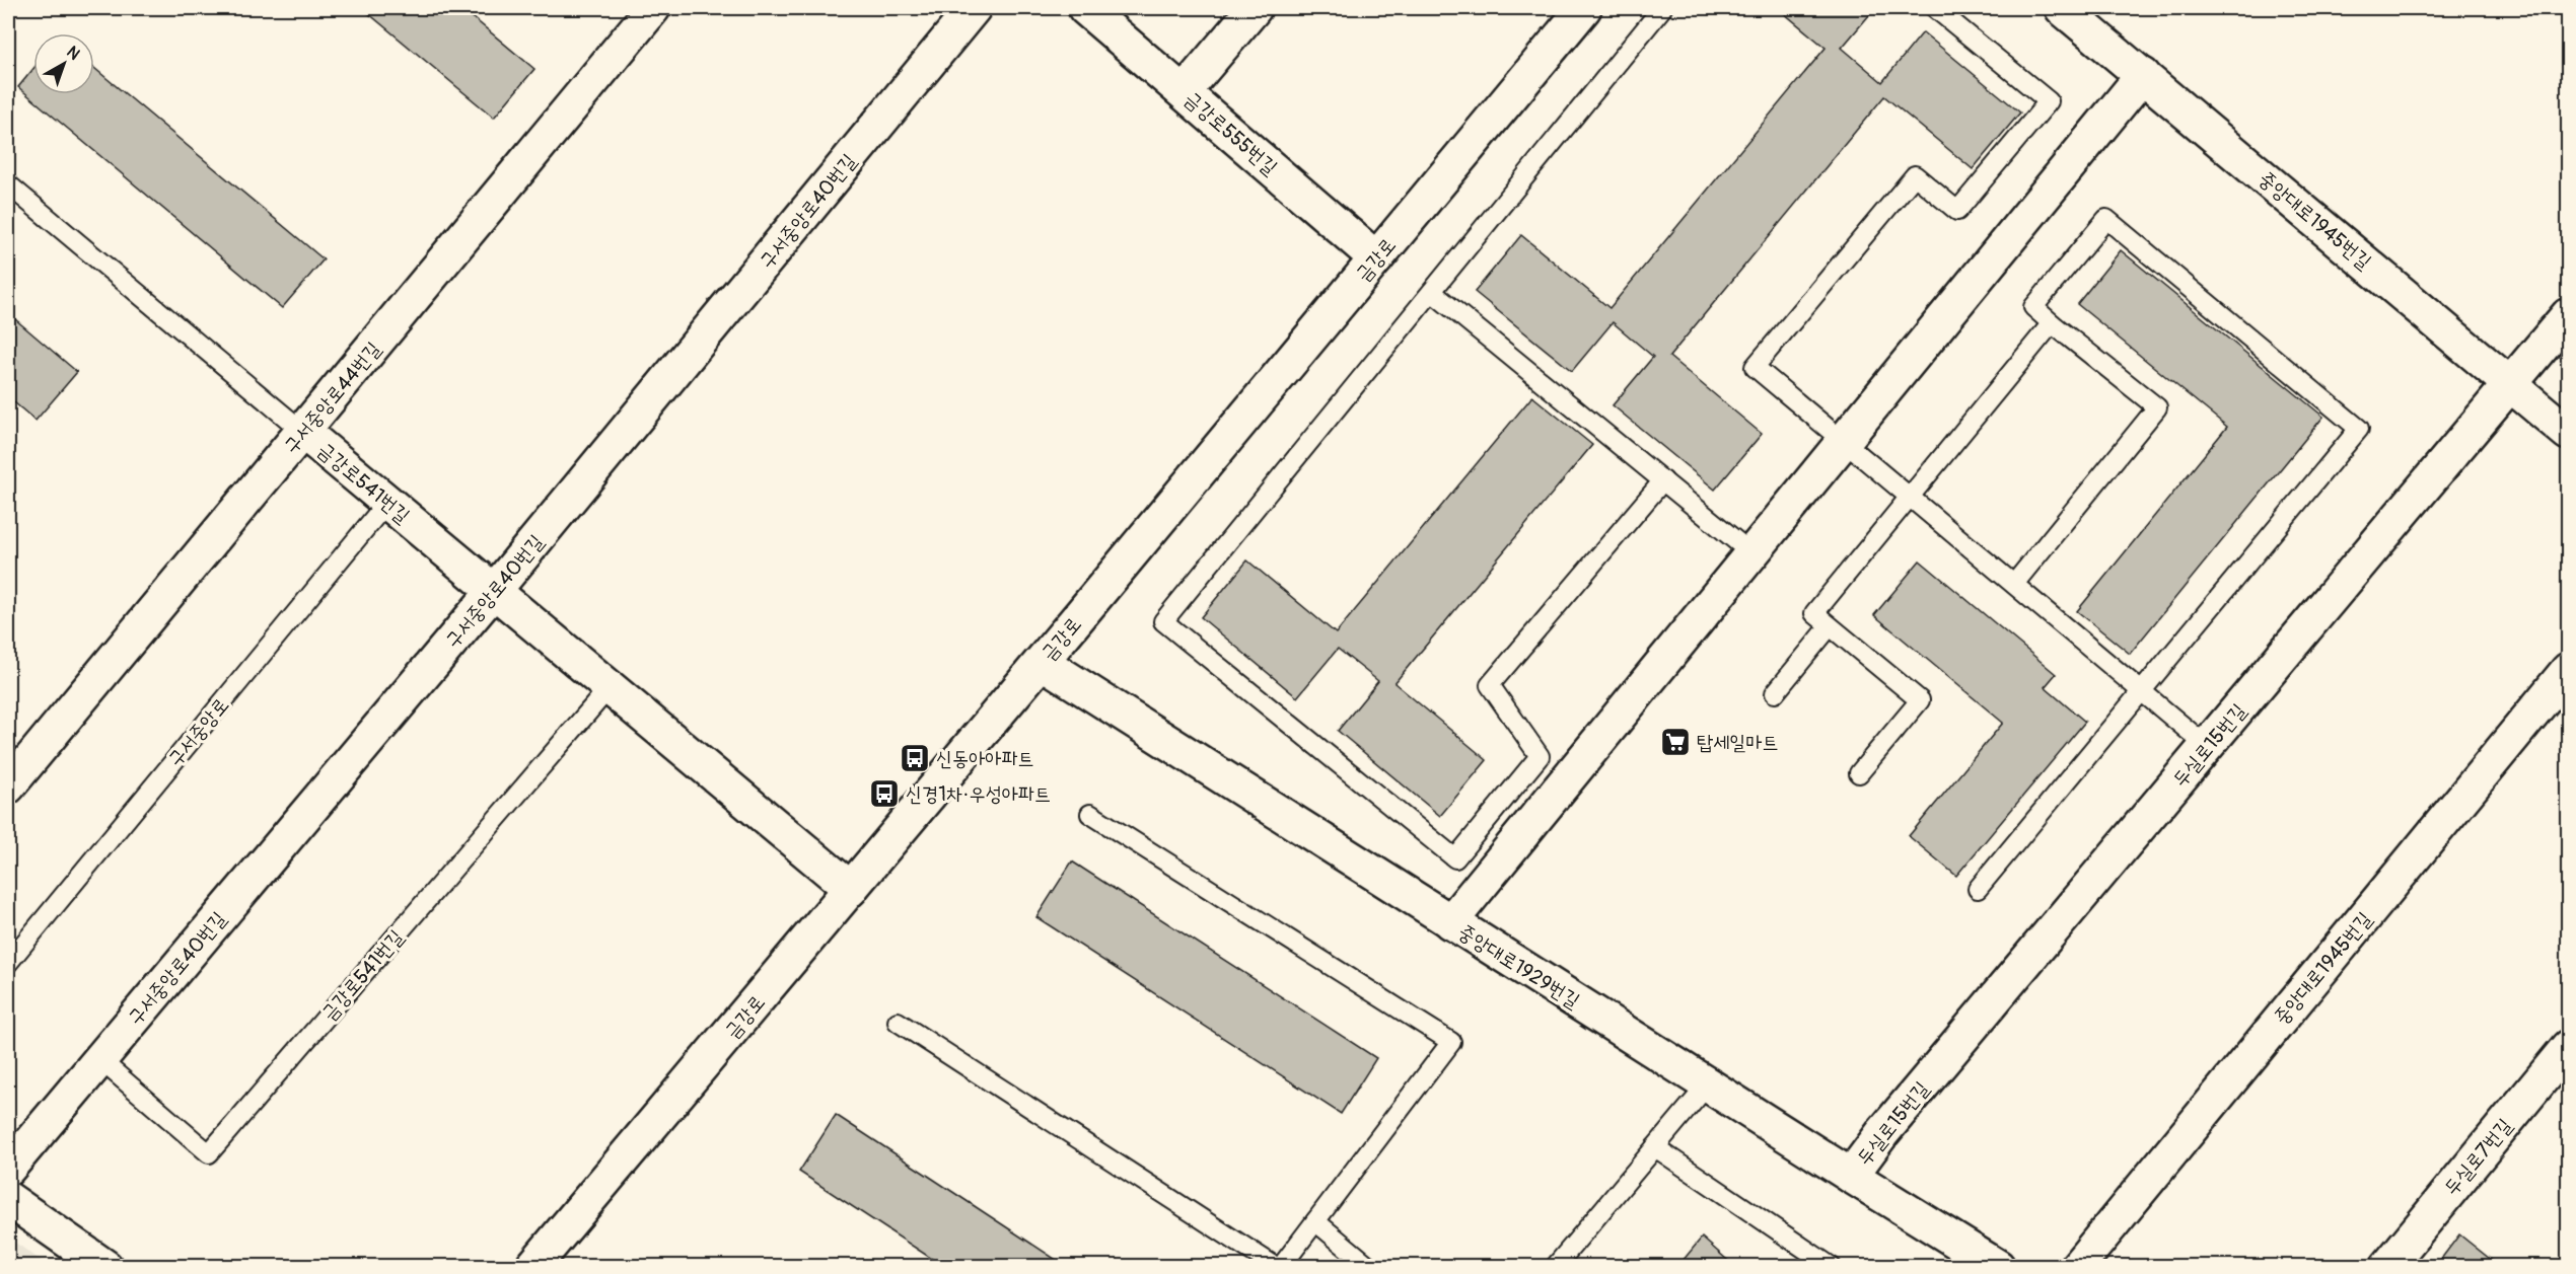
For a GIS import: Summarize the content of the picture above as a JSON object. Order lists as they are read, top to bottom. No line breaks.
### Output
{"streets":{"street":["금강로555번길","구서중앙로40번길","중앙대로1945번길","금강로","구서중앙로44번길","금강로541번길","두실로15번길","중앙대로1929번길","두실로7번길"],"lane":["구서중앙로"]},"crossings":[["금강로555번길","금강로"],["구서중앙로40번길","금강로541번길"],["중앙대로1945번길","두실로15번길"],["금강로","금강로541번길"],["금강로","중앙대로1929번길"],["구서중앙로44번길","금강로541번길"],["금강로541번길","구서중앙로"],["두실로15번길","중앙대로1929번길"]],"places":{"supermarket":["탑세일마트"],"bus stop":["신동아아파트","신경1차·우성아파트"]},"north":"top right"}
